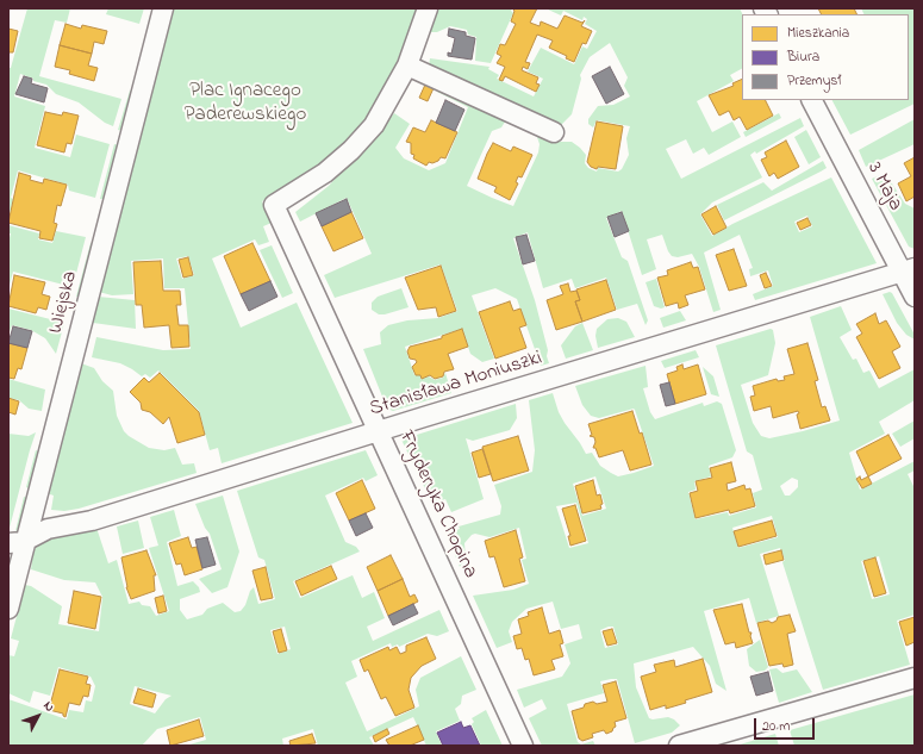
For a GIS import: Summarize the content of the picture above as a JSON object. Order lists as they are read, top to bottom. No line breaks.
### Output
{"streets":{"street":["3 Maja","Wiejska","Stanisława Moniuszki","Fryderyka Chopina"]},"crossings":[["3 Maja","Stanisława Moniuszki"],["Wiejska","Stanisława Moniuszki"],["Stanisława Moniuszki","Fryderyka Chopina"]],"parks":["Plac Ignacego Paderewskiego"],"legend":["Mieszkania","Biura","Przemysł"],"scale_bar":"20 m","north":"top right"}
